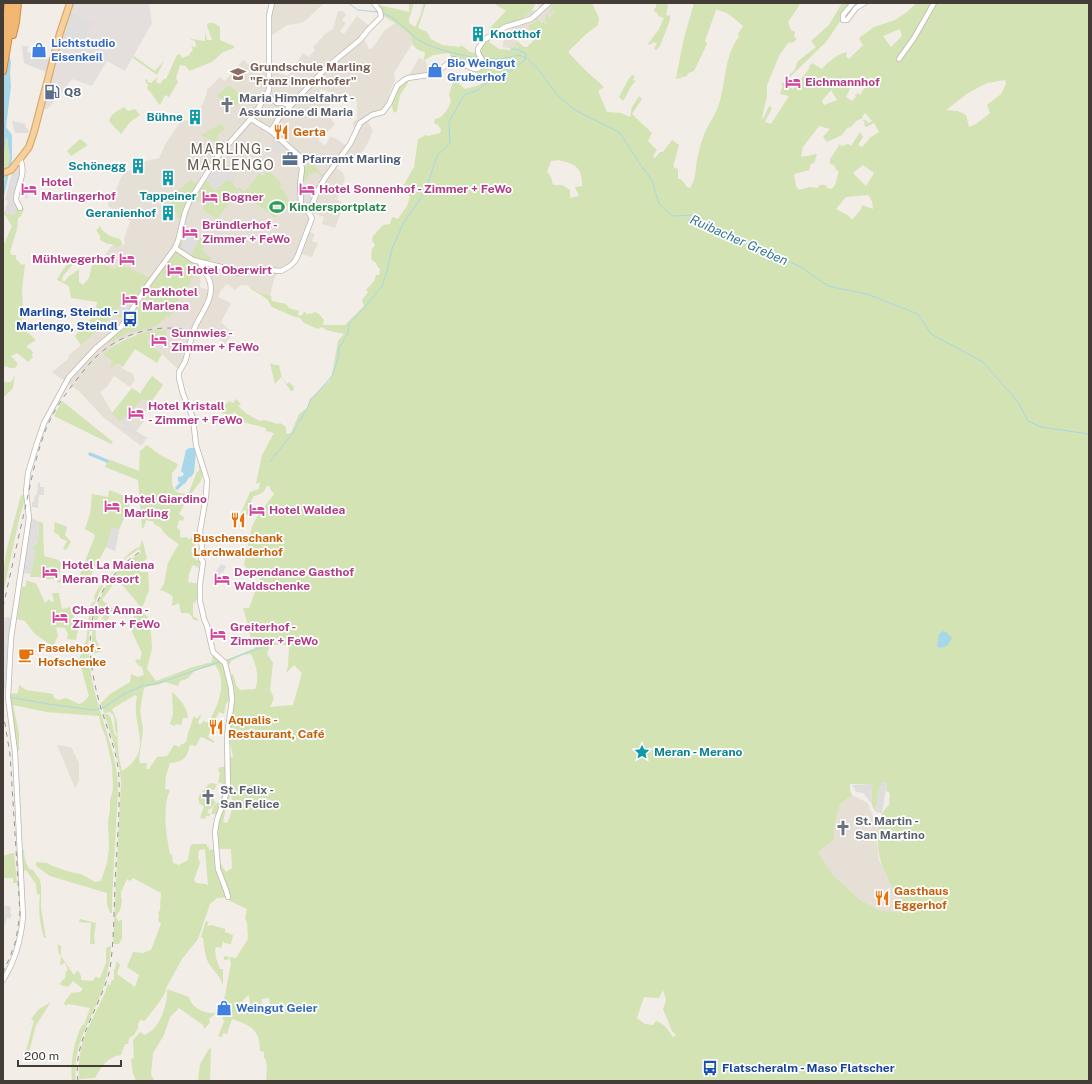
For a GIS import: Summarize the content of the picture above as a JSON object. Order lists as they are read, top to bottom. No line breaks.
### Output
{"districts":["MARLING - MARLENGO"],"water":["Ruibacher Greben"],"places":{"building":["Knotthof","Bühne","Schönegg","Tappeiner","Geranienhof"],"shop":["Lichtstudio Eisenkeil","Bio Weingut Gruberhof","Weingut Geier"],"school or university":["Grundschule Marling \"Franz Innerhofer\""],"hotel":["Eichmannhof","Hotel Marlingerhof","Hotel Sonnenhof - Zimmer + FeWo","Bogner","Bründlerhof - Zimmer + FeWo","Mühlwegerhof","Hotel Oberwirt","Parkhotel Marlena","Sunnwies - Zimmer + FeWo","Hotel Kristall - Zimmer + FeWo","Hotel Giardino Marling","Hotel Waldea","Hotel La Maiena Meran Resort","Dependance Gasthof Waldschenke","Chalet Anna - Zimmer + FeWo","Greiterhof - Zimmer + FeWo"],"fuel station":["Q8"],"church":["Maria Himmelfahrt - Assunzione di Maria","St. Felix - San Felice","St. Martin - San Martino"],"restaurant":["Gerta","Buschenschank Larchwalderhof","Aqualis - Restaurant, Café","Gasthaus Eggerhof"],"office":["Pfarramt Marling"],"sports":["Kindersportplatz"],"bus stop":["Marling, Steindl - Marlengo, Steindl","Flatscheralm - Maso Flatscher"],"cafe":["Faselehof - Hofschenke"],"place":["Meran - Merano"]},"scale_bar":"200 m"}
